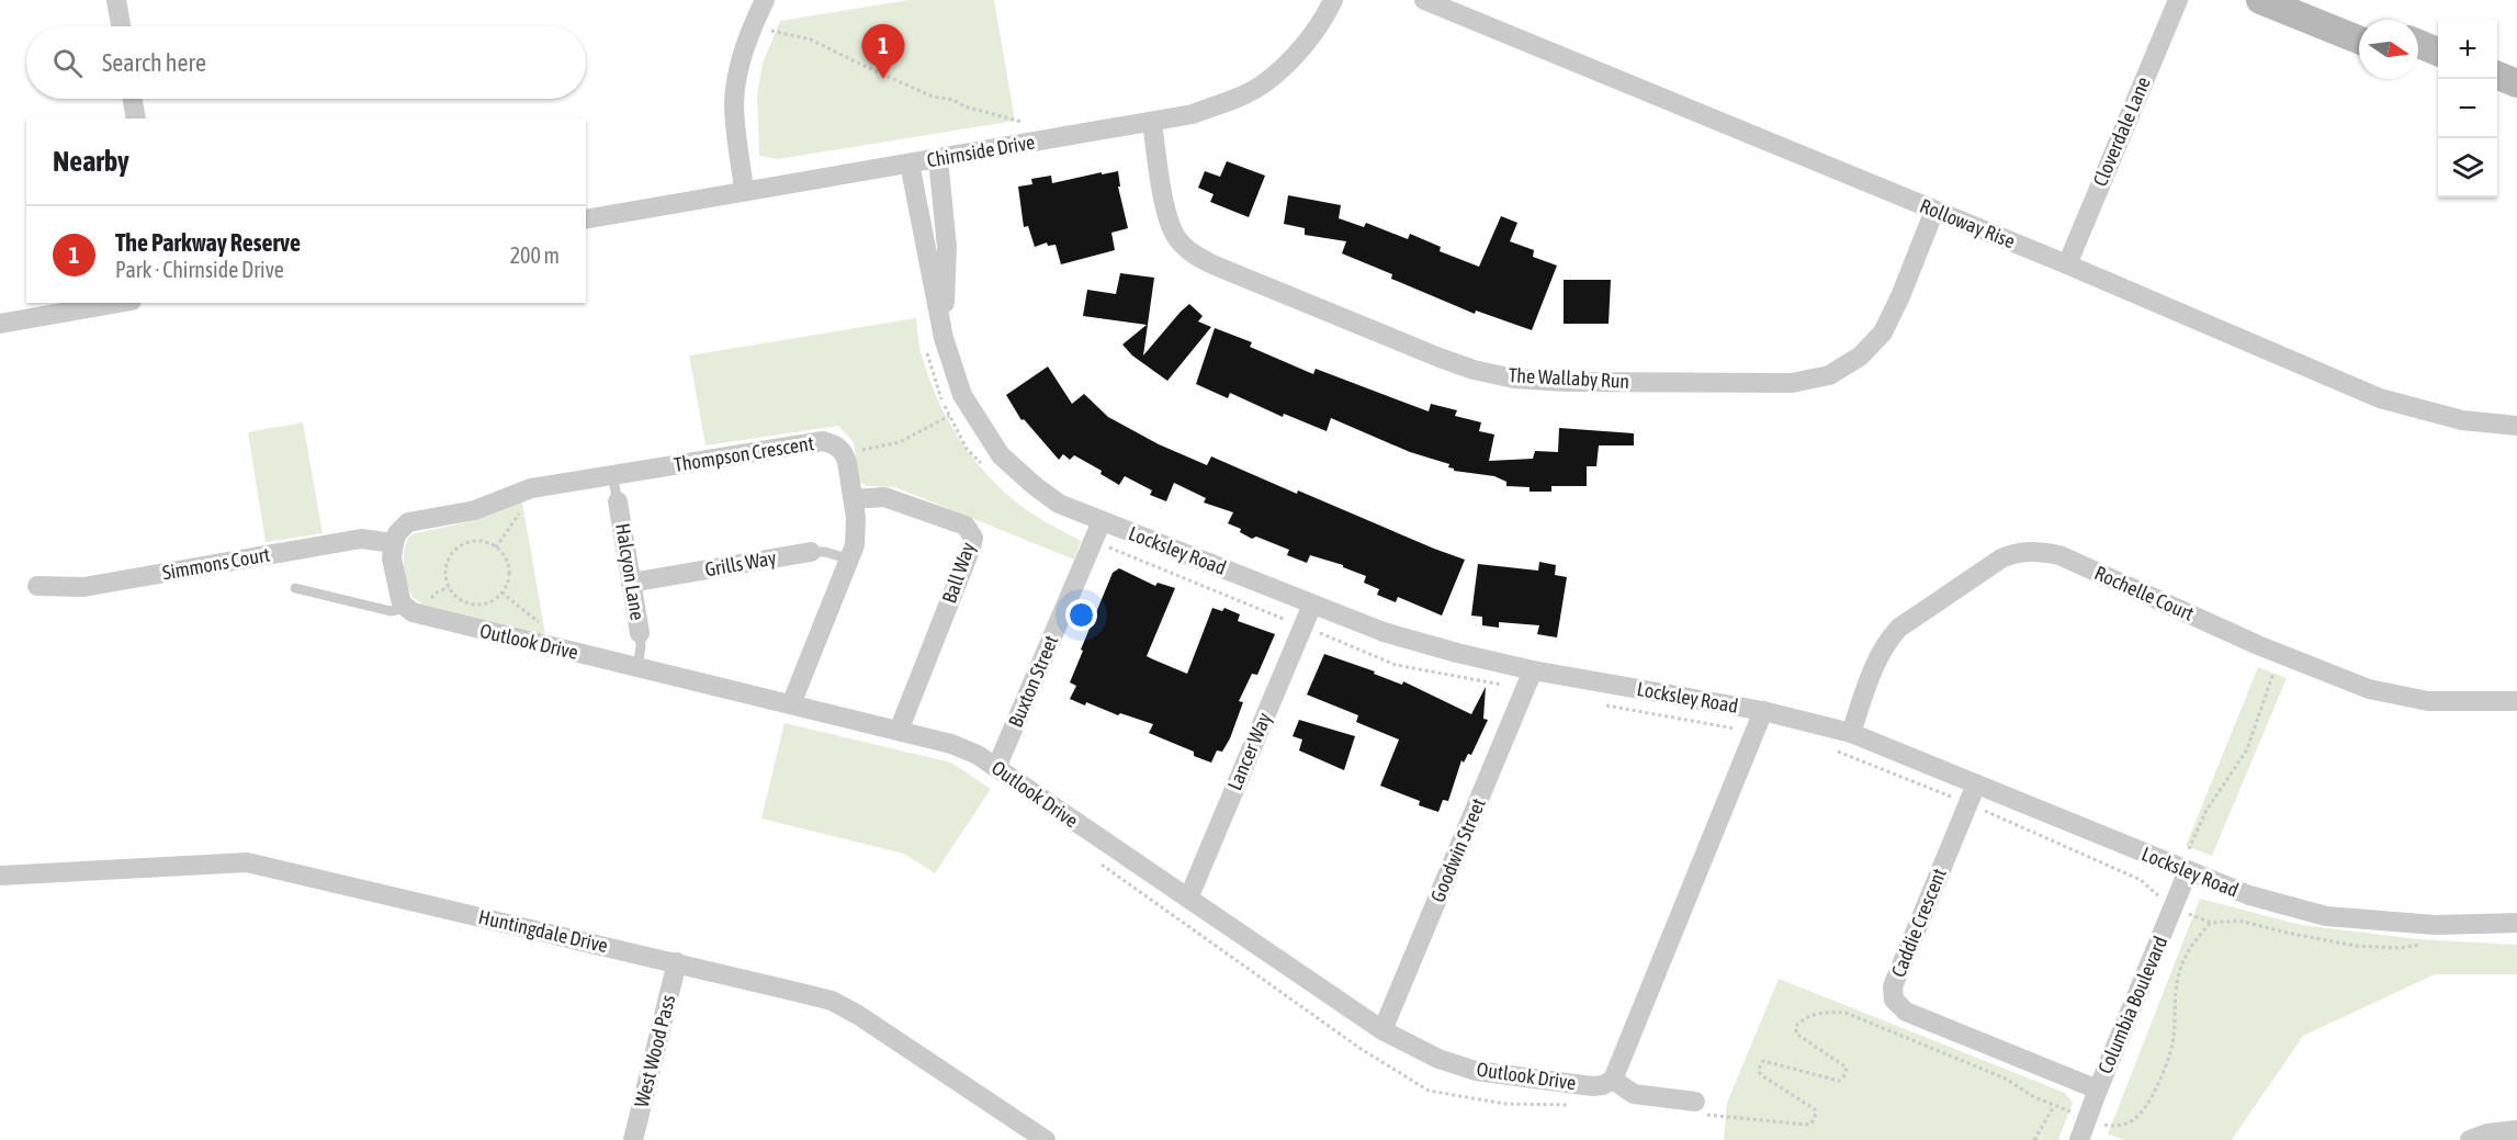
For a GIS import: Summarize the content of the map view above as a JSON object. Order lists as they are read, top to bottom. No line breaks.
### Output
{"streets":{"street":["Cloverdale Lane","Chirnside Drive","Rolloway Rise","The Wallaby Run","Thompson Crescent","Locksley Road","Simmons Court","Grills Way","Halcyon Lane","Ball Way","Rochelle Court","Outlook Drive","Buxton Street","Lancer Way","Goodwin Street","Caddie Crescent","Huntingdale Drive","Columbia Boulevard","West Wood Pass"]},"crossings":[["Cloverdale Lane","Rolloway Rise"],["Chirnside Drive","The Wallaby Run"],["Chirnside Drive","Locksley Road"],["Rolloway Rise","The Wallaby Run"],["Thompson Crescent","Simmons Court"],["Thompson Crescent","Grills Way"],["Thompson Crescent","Halcyon Lane"],["Thompson Crescent","Ball Way"],["Thompson Crescent","Outlook Drive"],["Locksley Road","Rochelle Court"],["Locksley Road","Buxton Street"],["Locksley Road","Lancer Way"],["Locksley Road","Goodwin Street"],["Locksley Road","Caddie Crescent"],["Locksley Road","Columbia Boulevard"],["Grills Way","Halcyon Lane"],["Halcyon Lane","Outlook Drive"],["Ball Way","Outlook Drive"],["Outlook Drive","Buxton Street"],["Outlook Drive","Lancer Way"],["Outlook Drive","Goodwin Street"],["Caddie Crescent","Columbia Boulevard"],["Huntingdale Drive","West Wood Pass"]],"north":"right","page":{"map_buttons":["+","−"],"pins":"1","search":"Search here","heading":"Nearby","list":[{"mark":"1","name":"The Parkway Reserve","note":"Park · Chirnside Drive","value":"200 m"}]}}
